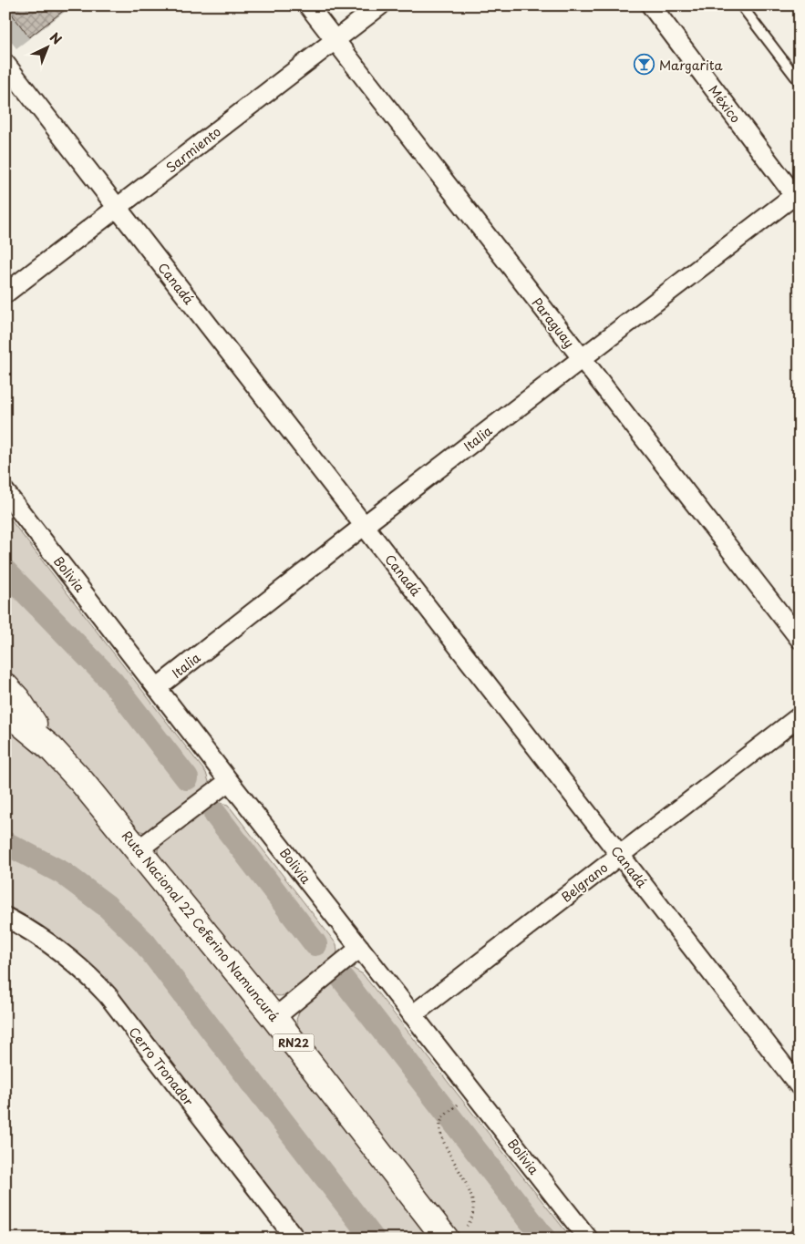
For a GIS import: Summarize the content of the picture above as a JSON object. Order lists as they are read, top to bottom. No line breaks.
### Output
{"streets":{"highway":["Ruta Nacional 22 Ceferino Namuncurá","RN22"],"street":["México","Sarmiento","Canadá","Paraguay","Italia","Bolivia","Belgrano","Cerro Tronador"]},"crossings":[["México","Italia"],["Sarmiento","Canadá"],["Sarmiento","Paraguay"],["Canadá","Italia"],["Canadá","Belgrano"],["Paraguay","Italia"],["Italia","Bolivia"],["Bolivia","Belgrano"]],"places":{"bar":["Margarita"]},"north":"top right"}
